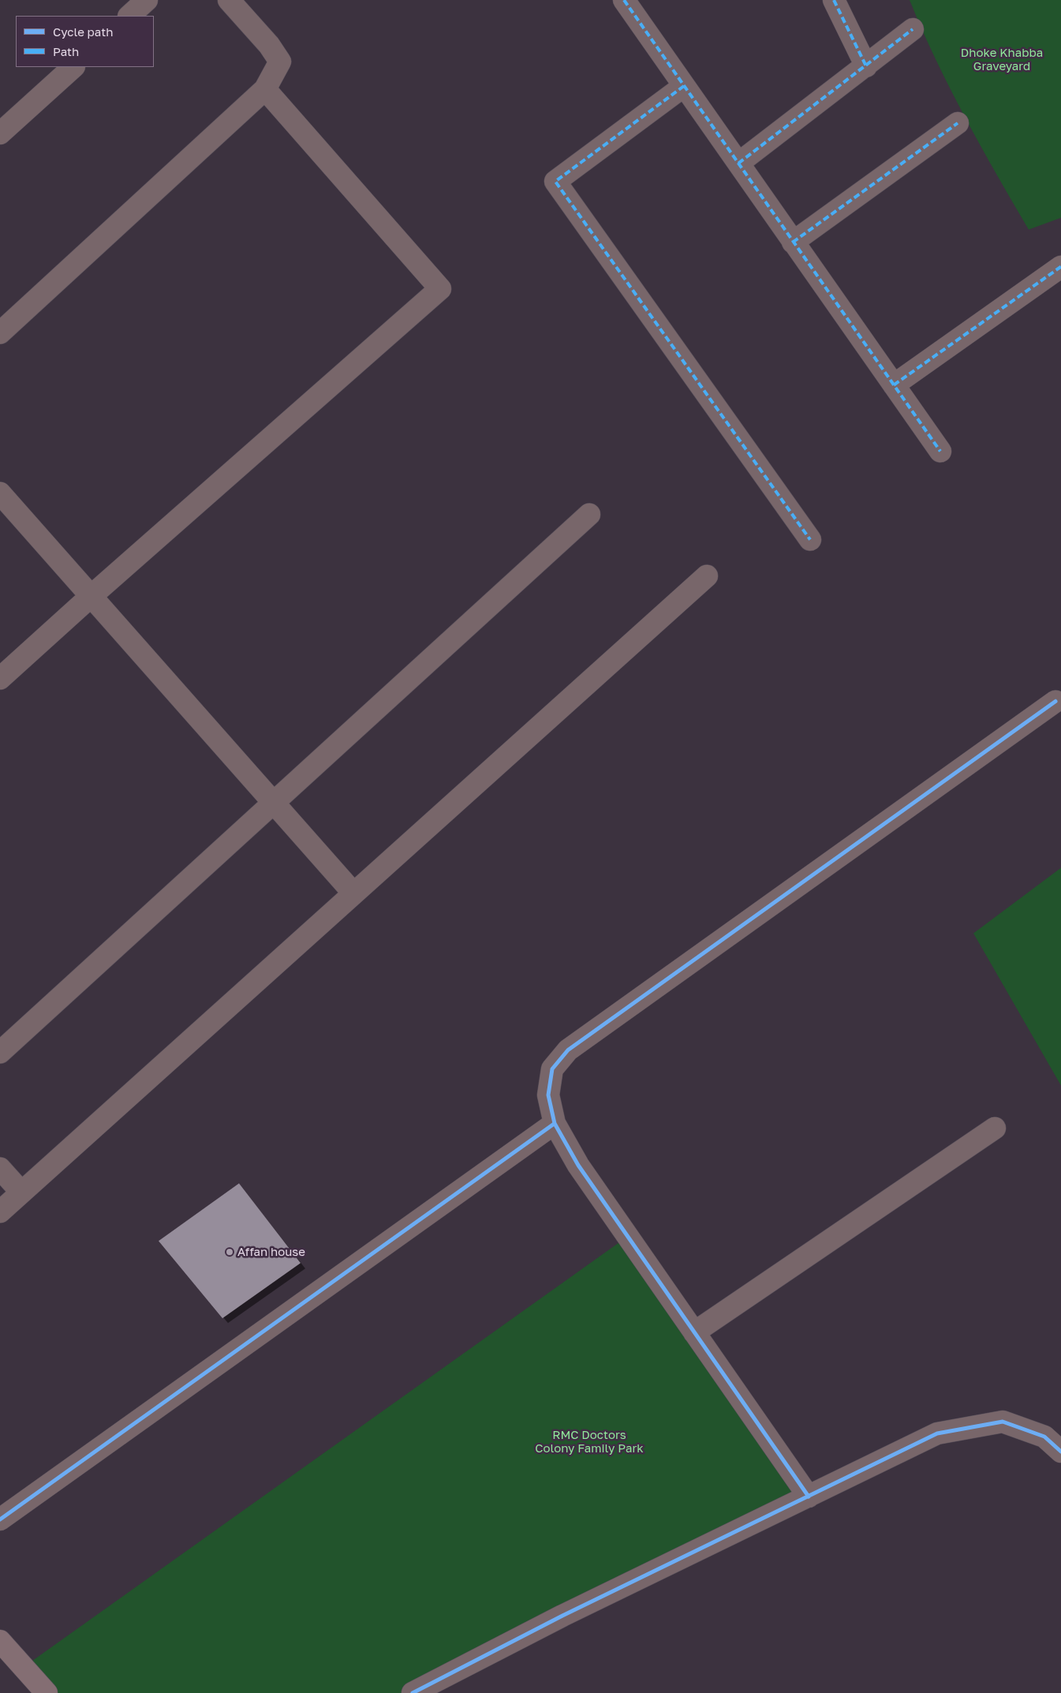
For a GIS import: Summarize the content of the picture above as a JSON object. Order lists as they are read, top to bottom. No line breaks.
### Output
{"parks":["Dhoke Khabba Graveyard","RMC Doctors Colony Family Park"],"places":["Affan house"],"legend":["Cycle path","Path"]}
